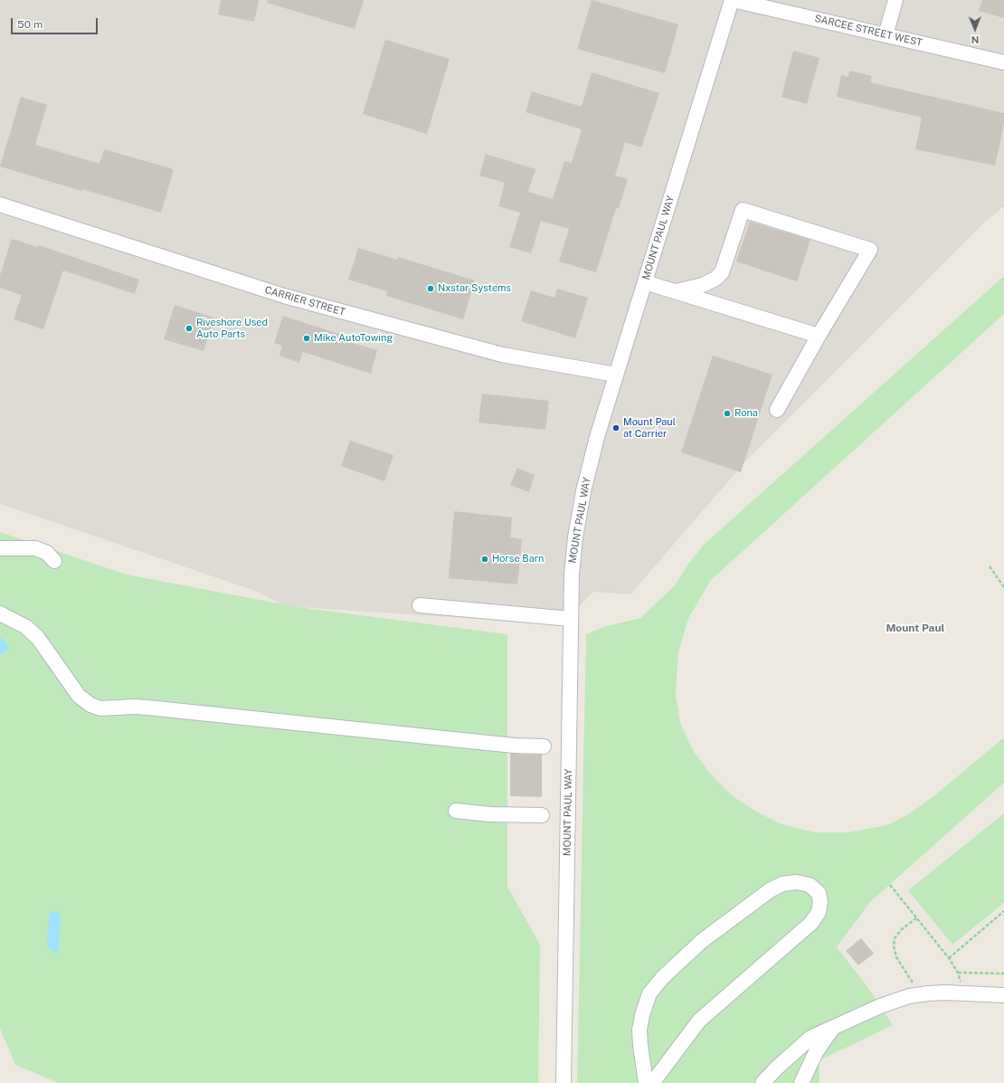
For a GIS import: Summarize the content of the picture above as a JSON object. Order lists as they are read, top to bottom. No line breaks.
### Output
{"streets":{"street":["SARCEE STREET WEST","MOUNT PAUL WAY","CARRIER STREET"]},"crossings":[["SARCEE STREET WEST","MOUNT PAUL WAY"],["MOUNT PAUL WAY","CARRIER STREET"]],"districts":["Mount Paul"],"places":["Nxstar Systems","Riveshore Used Auto Parts","Mike AutoTowing","Rona","Mount Paul at Carrier","Horse Barn"],"scale_bar":"50 m","north":"bottom"}
